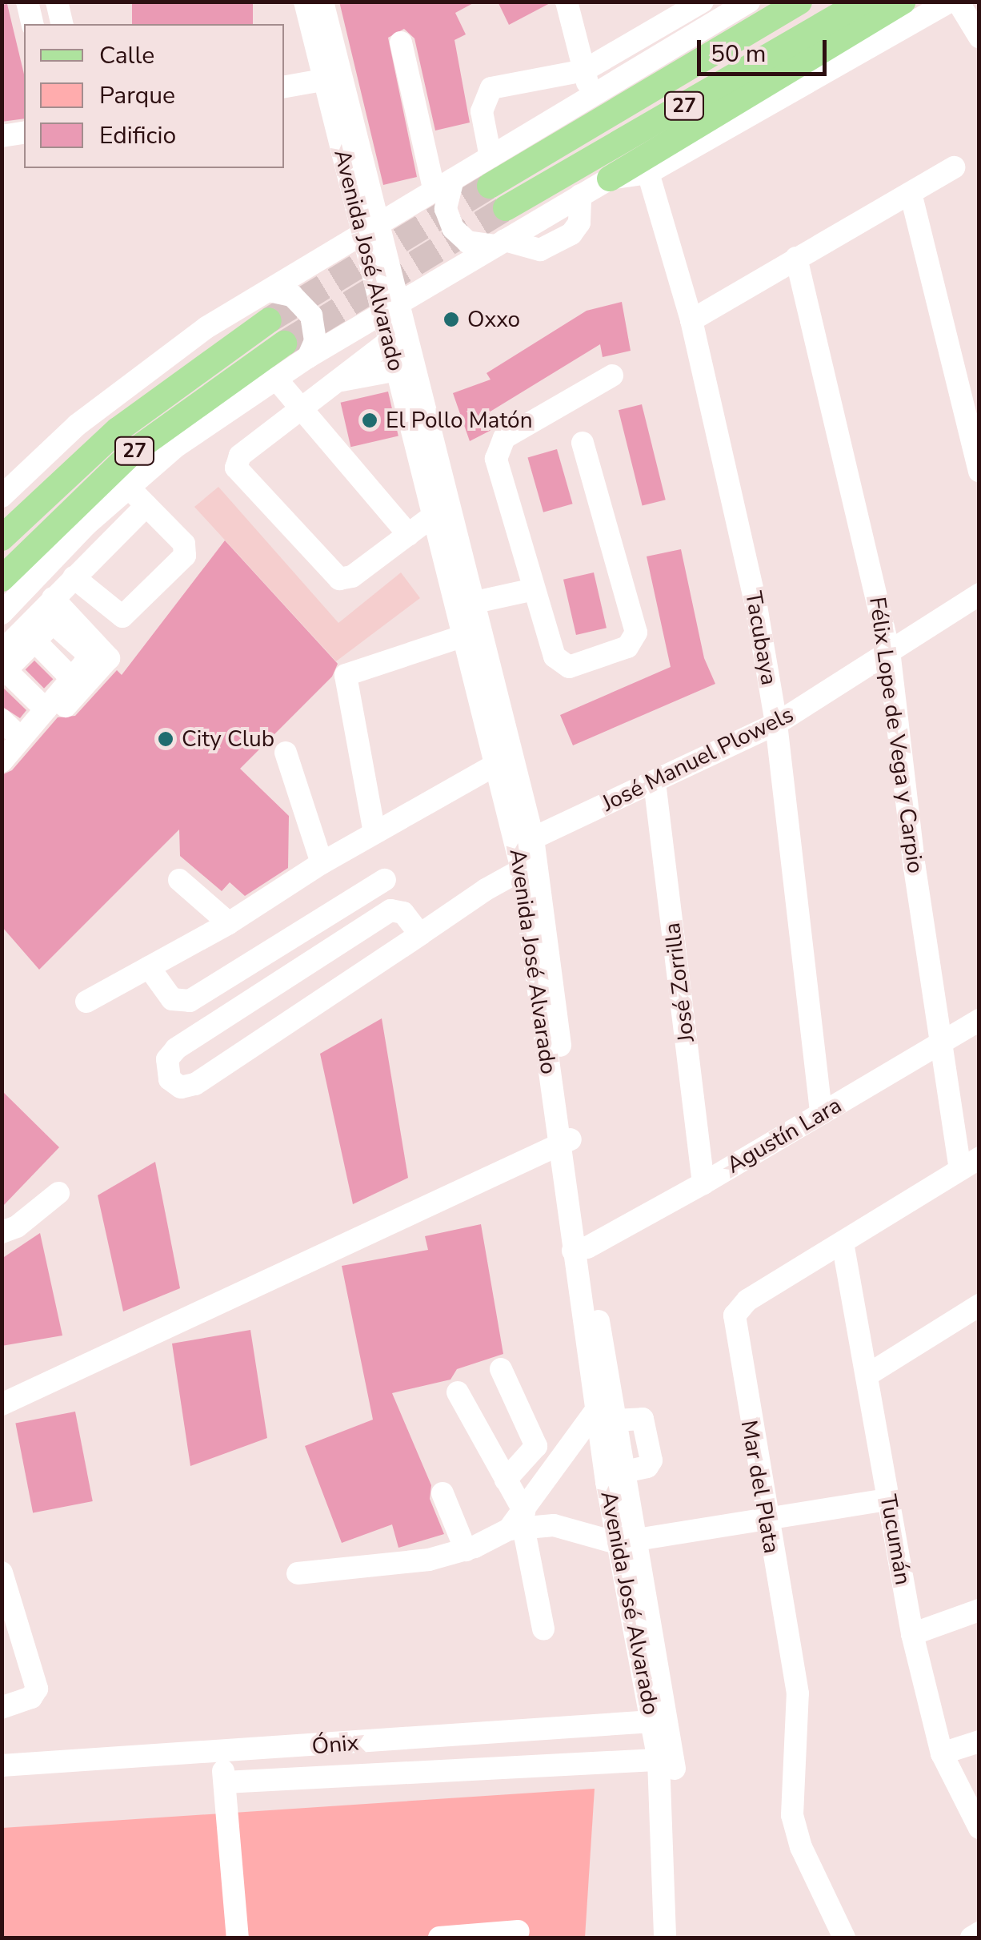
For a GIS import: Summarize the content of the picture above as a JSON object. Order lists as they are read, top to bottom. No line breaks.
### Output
{"streets":{"main road":["27"],"street":["Avenida José Alvarado","Tacubaya","Félix Lope de Vega y Carpio","José Manuel Plowels","José Zorrilla","Agustín Lara","Mar del Plata","Tucumán","Ónix"]},"crossings":[["Avenida José Alvarado","José Manuel Plowels"],["Avenida José Alvarado","Agustín Lara"],["Avenida José Alvarado","Ónix"],["Tacubaya","José Manuel Plowels"],["Tacubaya","Agustín Lara"],["Félix Lope de Vega y Carpio","José Manuel Plowels"],["Félix Lope de Vega y Carpio","Agustín Lara"],["Félix Lope de Vega y Carpio","Mar del Plata"],["José Manuel Plowels","José Zorrilla"],["José Zorrilla","Agustín Lara"],["Mar del Plata","Tucumán"]],"places":["Oxxo","El Pollo Matón","City Club"],"legend":["Calle","Parque","Edificio"],"scale_bar":"50 m"}
